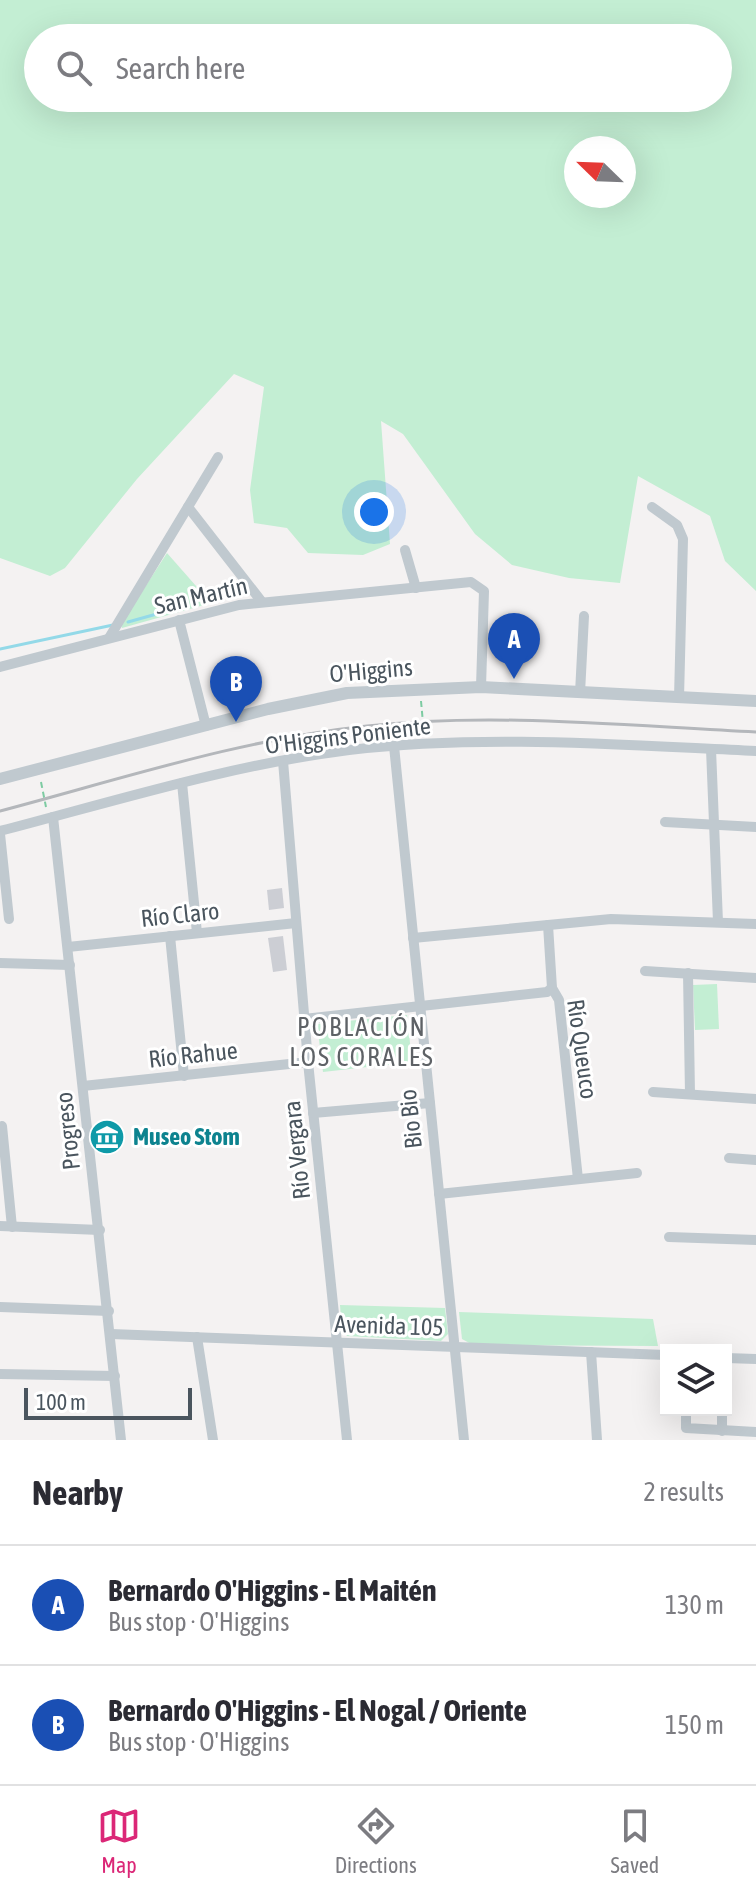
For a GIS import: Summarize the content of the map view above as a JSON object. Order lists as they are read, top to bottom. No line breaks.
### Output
{"streets":{"street":["San Martín","O'Higgins","O'Higgins Poniente","Río Claro","Río Queuco","Río Rahue","Bio Bio","Progreso","Río Vergara","Avenida 105"]},"crossings":[["San Martín","O'Higgins"],["O'Higgins Poniente","Bio Bio"],["O'Higgins Poniente","Progreso"],["O'Higgins Poniente","Río Vergara"],["Río Claro","Progreso"],["Río Claro","Río Vergara"],["Río Rahue","Progreso"],["Río Rahue","Río Vergara"],["Bio Bio","Avenida 105"],["Progreso","Avenida 105"],["Río Vergara","Avenida 105"]],"districts":["POBLACIÓN LOS CORALES"],"places":{"museum":["Museo Stom"]},"scale_bar":"100 m","north":"top left","page":{"search":"Search here","pins":["A","B"],"scale":"100 m","heading":["Nearby","2 results"],"list":[{"mark":"A","name":"Bernardo O'Higgins - El Maitén","note":"Bus stop · O'Higgins","value":"130 m"},{"mark":"B","name":"Bernardo O'Higgins - El Nogal / Oriente","note":"Bus stop · O'Higgins","value":"150 m"}],"nav":["Map","Directions","Saved"]}}
